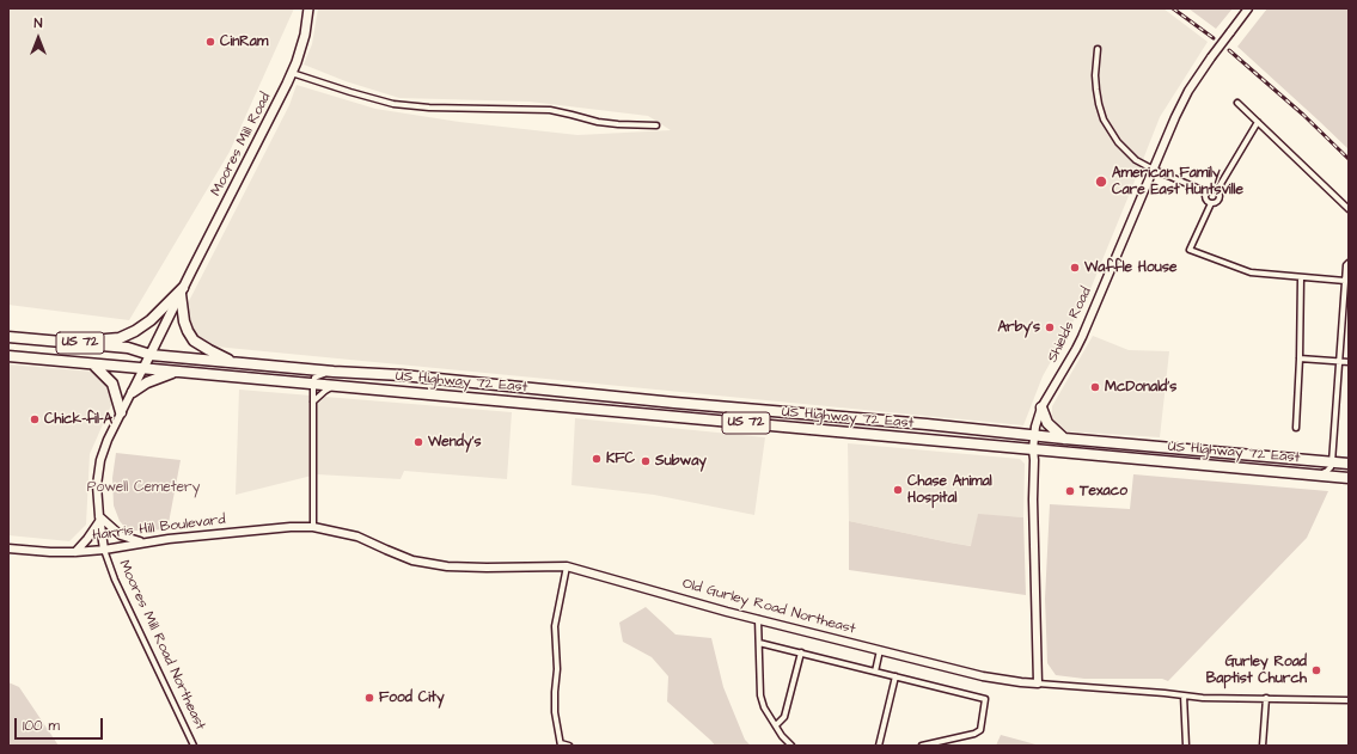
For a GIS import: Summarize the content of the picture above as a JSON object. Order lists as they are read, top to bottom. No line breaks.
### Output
{"streets":{"highway":["US 72","US Highway 72 East"],"main road":["Moores Mill Road","Moores Mill Road Northeast"],"street":["Shields Road","Harris Hill Boulevard","Old Gurley Road Northeast"]},"crossings":[["Moores Mill Road","Moores Mill Road Northeast"],["Shields Road","US Highway 72 East"],["Shields Road","Old Gurley Road Northeast"],["US 72","US Highway 72 East"],["US 72","Moores Mill Road Northeast"],["US Highway 72 East","Moores Mill Road Northeast"],["Harris Hill Boulevard","Old Gurley Road Northeast"],["Harris Hill Boulevard","Moores Mill Road Northeast"]],"parks":["Powell Cemetery"],"places":["CinRam","American Family Care East Huntsville","Waffle House","Arby's","McDonald's","Chick-fil-A","Wendy's","KFC","Subway","Chase Animal Hospital","Texaco","Gurley Road Baptist Church","Food City"],"scale_bar":"100 m","north":"top"}
